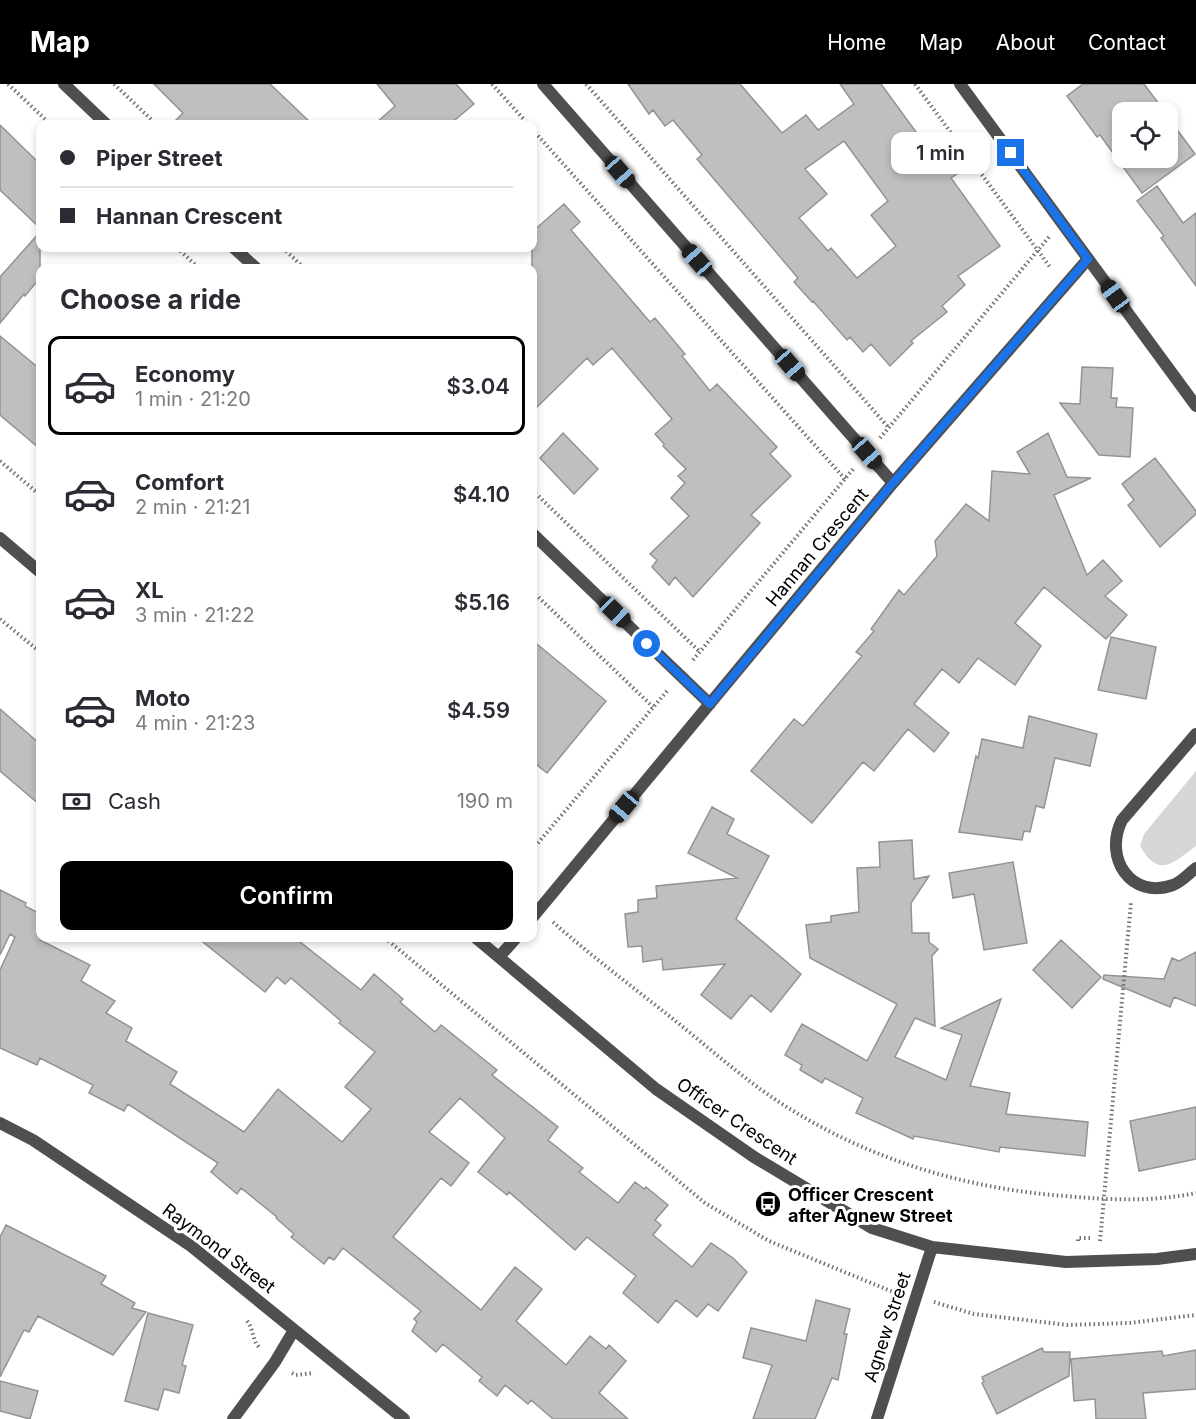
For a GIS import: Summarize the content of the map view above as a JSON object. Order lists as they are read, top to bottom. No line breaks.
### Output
{"streets":{"street":["Hannan Crescent","Officer Crescent","Raymond Street","Agnew Street"]},"crossings":[["Officer Crescent","Agnew Street"]],"places":{"bus stop":["Officer Crescent after Agnew Street"]},"page":{"header":"Map","nav":["Home","Map","About","Contact"],"banner":["Piper Street","Hannan Crescent"],"bubble":"1 min","heading":"Choose a ride","list":[{"name":"Economy","note":"1 min · 21:20","value":"$3.04"},{"name":"Comfort","note":"2 min · 21:21","value":"$4.10"},{"name":"XL","note":"3 min · 21:22","value":"$5.16"},{"name":"Moto","note":"4 min · 21:23","value":"$4.59"}],"pay":["Cash","190 m"],"buttons":"Confirm"}}
